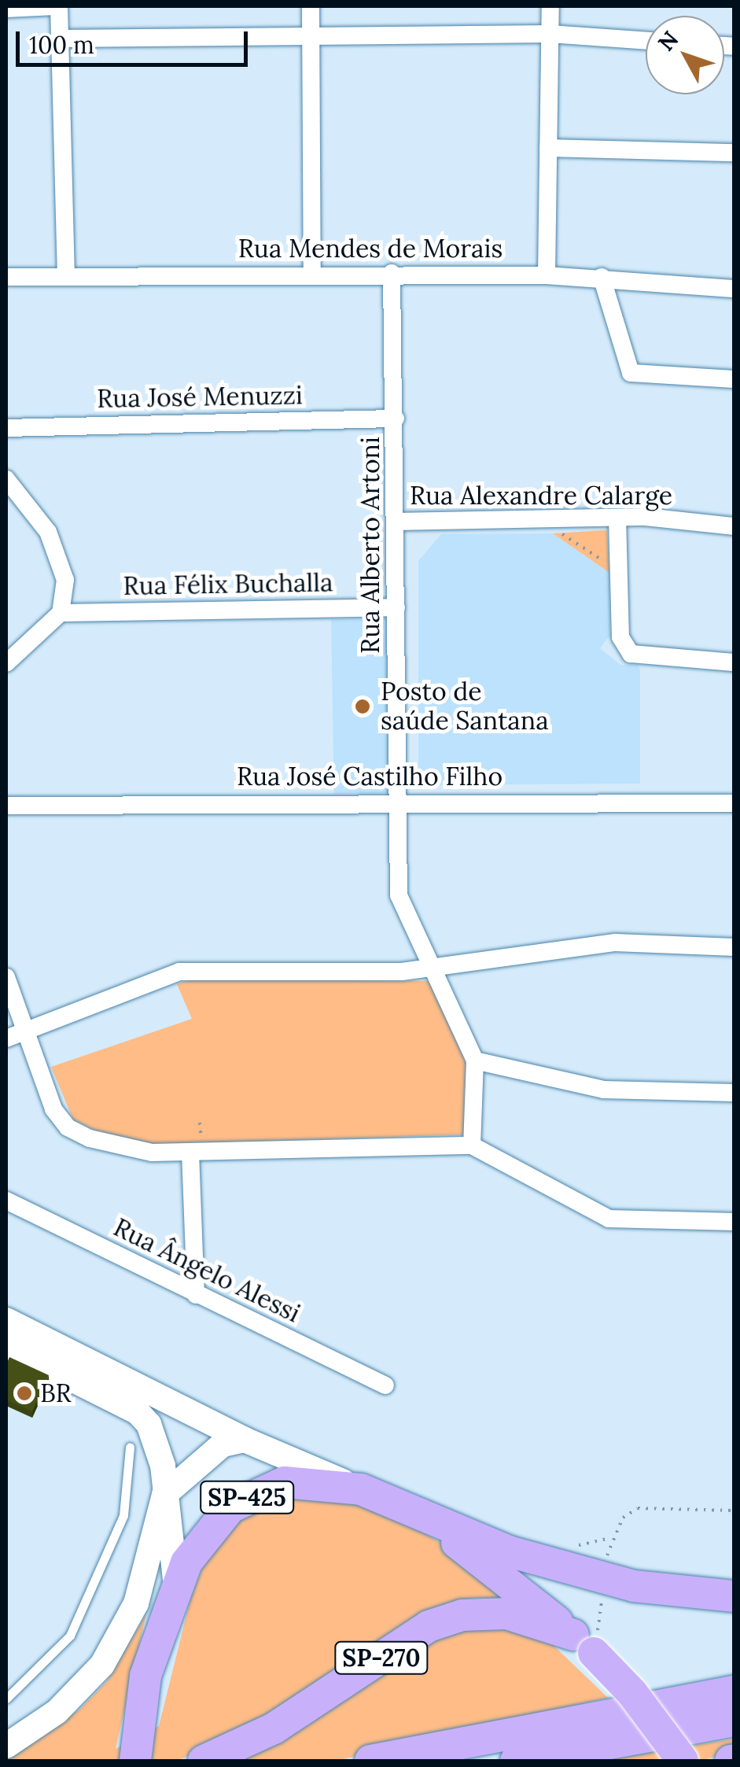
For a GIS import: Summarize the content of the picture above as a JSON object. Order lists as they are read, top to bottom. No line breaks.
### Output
{"streets":{"highway":["SP-425","SP-270"],"street":["Rua Mendes de Morais","Rua José Menuzzi","Rua Alexandre Calarge","Rua Alberto Artoni","Rua Félix Buchalla","Rua José Castilho Filho","Rua Ângelo Alessi"]},"crossings":[["Rua Mendes de Morais","Rua Alberto Artoni"],["Rua José Menuzzi","Rua Alberto Artoni"],["Rua Alexandre Calarge","Rua Alberto Artoni"],["Rua Alberto Artoni","Rua Félix Buchalla"],["Rua Alberto Artoni","Rua José Castilho Filho"],["SP-425","SP-270"]],"places":["Posto de saúde Santana","BR"],"scale_bar":"100 m","north":"top left"}
